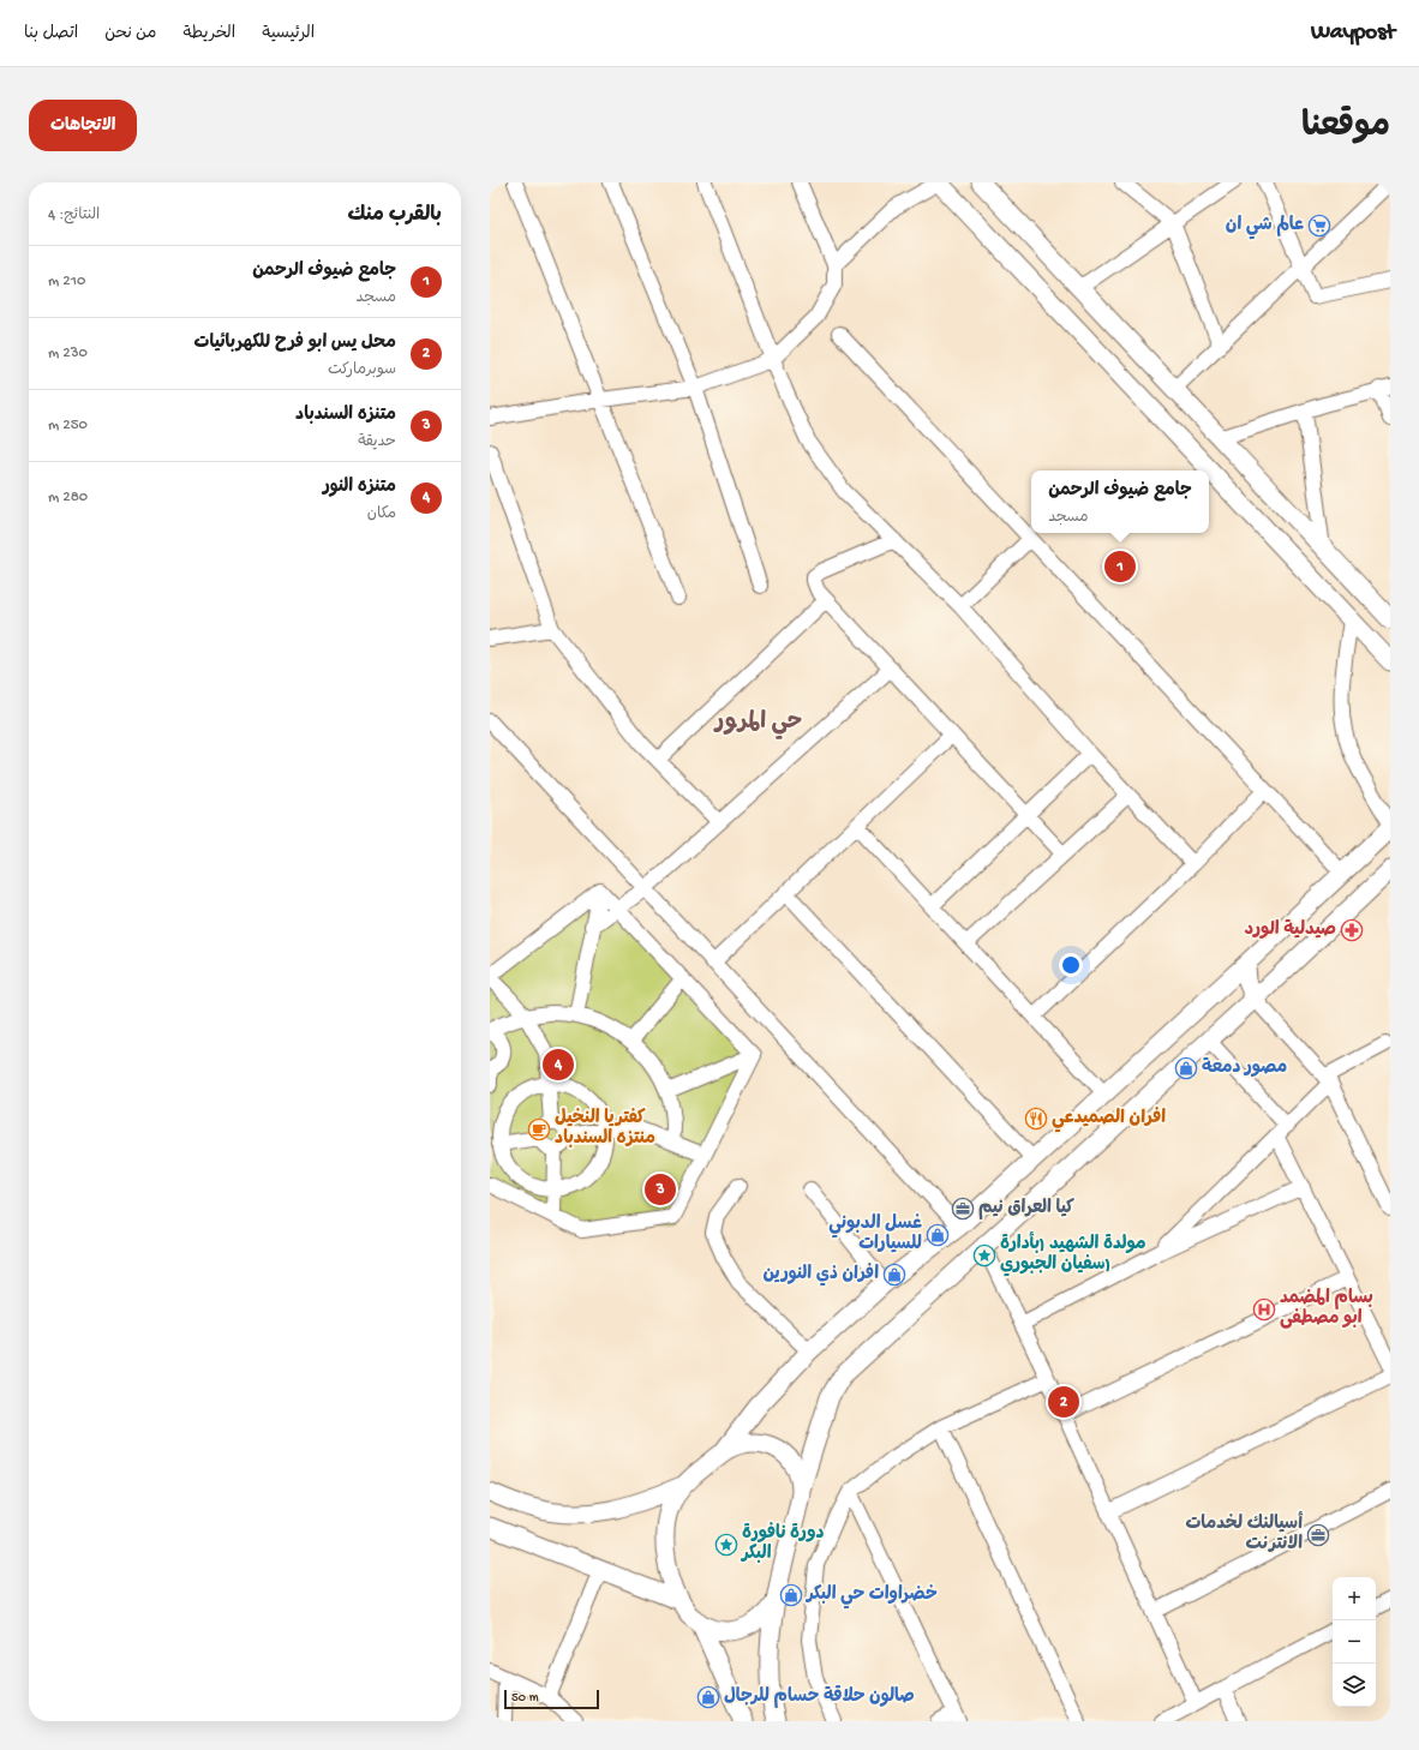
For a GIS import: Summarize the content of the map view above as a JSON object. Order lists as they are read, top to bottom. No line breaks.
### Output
{"districts":["حي المرور"],"places":{"supermarket":["عالم شي ان"],"pharmacy":["صيدلية الورد"],"shop":["مصور دمعة","غسل الدبوني للسيارات","افران ذي النورين","خضراوات حي البكر","صالون حلاقة حسام للرجال"],"restaurant":["افران الصميدعي"],"cafe":["كفتريا النخيل منتزه السندباد"],"office":["کیا العراق نیم","أسيالنك لخدمات الانترنت"],"place":["مولدة الشهيد (بأدارة سفيان الجبوري)","دورة نافورة البكر"],"hospital":["بسام المضمد ابو مصطفى"]},"scale_bar":"50 m","page":{"header":"Waypost","nav":["الرئيسية","الخريطة","من نحن","اتصل بنا"],"title":"موقعنا","buttons":"الاتجاهات","heading":["بالقرب منك","النتائج: 4"],"list":[{"mark":"1","name":"جامع ضيوف الرحمن","note":"مسجد","value":"210 m"},{"mark":"2","name":"محل يس ابو فرح للكهربائيات","note":"سوبرماركت","value":"230 m"},{"mark":"3","name":"متنزه السندباد","note":"حديقة","value":"250 m"},{"mark":"4","name":"متنزه النور","note":"مكان","value":"280 m"}],"popup":["جامع ضيوف الرحمن","مسجد"],"pins":["1","4","3","2"],"map_buttons":["+","−"],"scale":"50 m"}}
